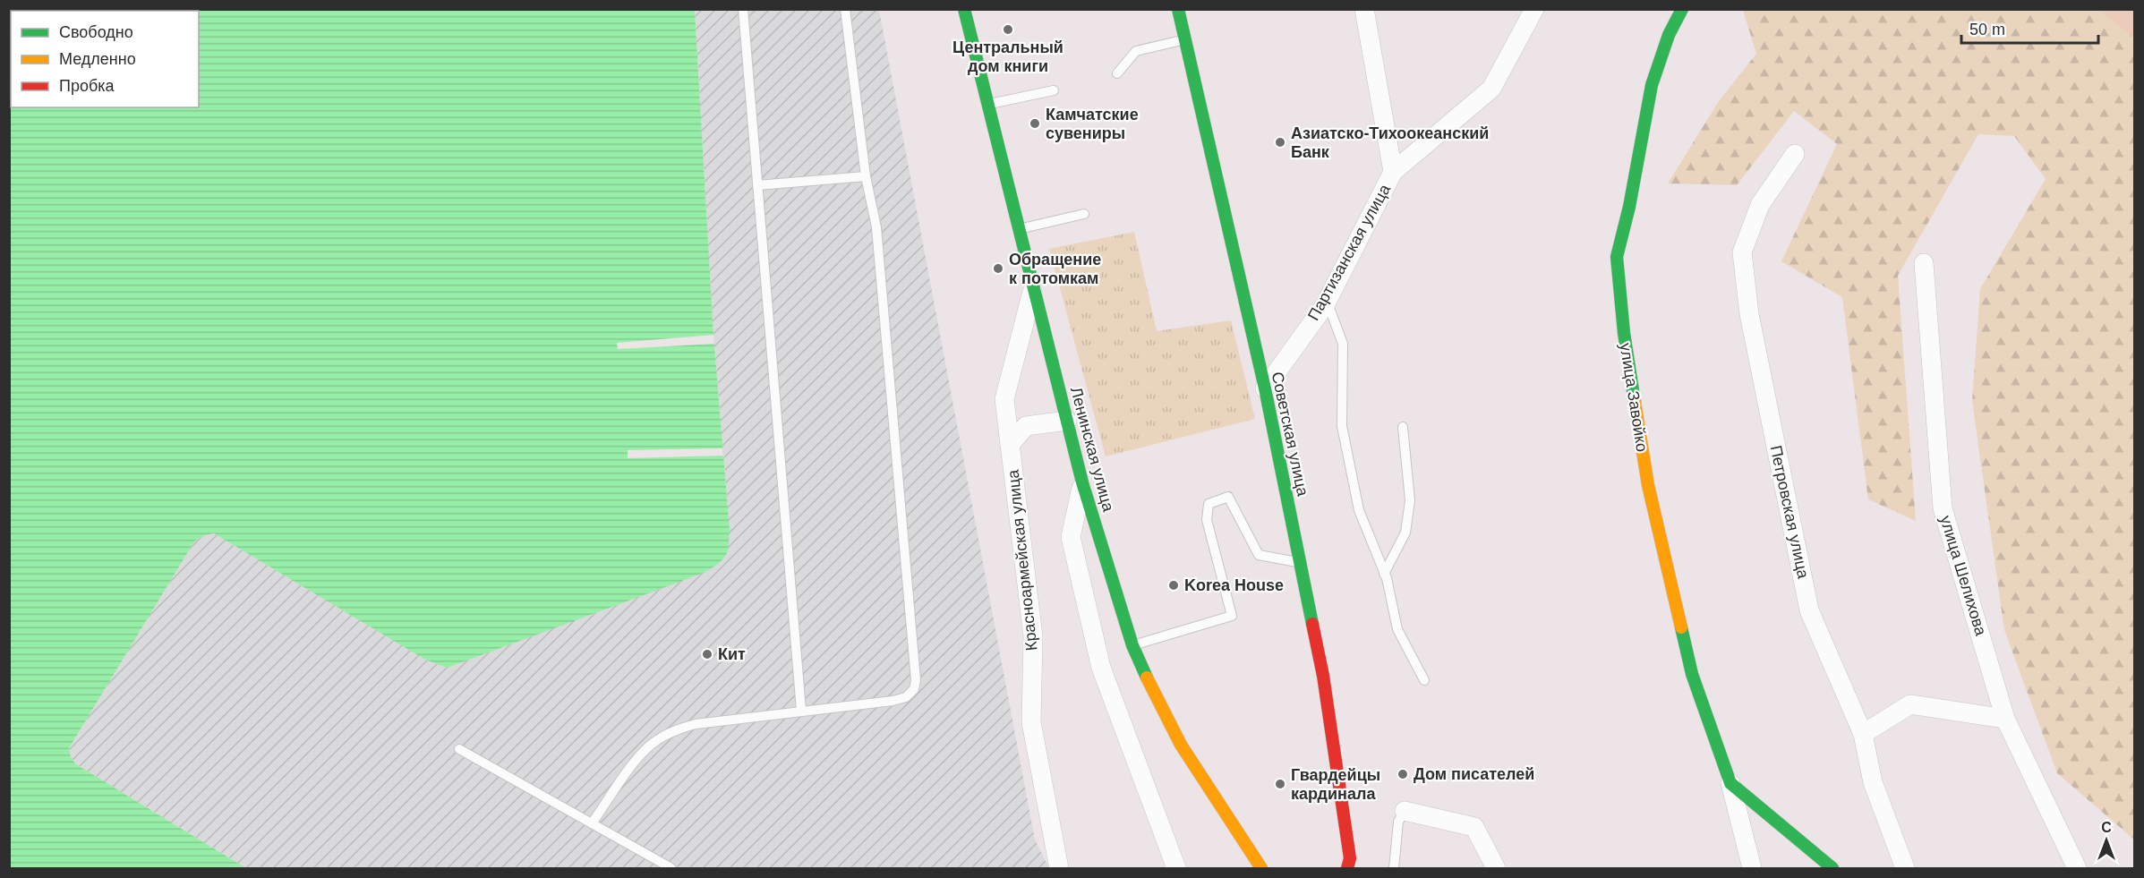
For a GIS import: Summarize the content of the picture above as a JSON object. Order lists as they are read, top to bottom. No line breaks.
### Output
{"streets":{"main road":["улица Завойко","Советская улица","Ленинская улица"],"street":["Партизанская улица","Петровская улица","Красноармейская улица","улица Шелихова"]},"crossings":[["Партизанская улица","Советская улица"],["Ленинская улица","Красноармейская улица"]],"places":["Центральный дом книги","Камчатские сувениры","Азиатско-Тихоокеанский Банк","Обращение к потомкам","Korea House","Кит","Дом писателей","Гвардейцы кардинала"],"legend":["Свободно","Медленно","Пробка"],"scale_bar":"50 m","north":"top"}
